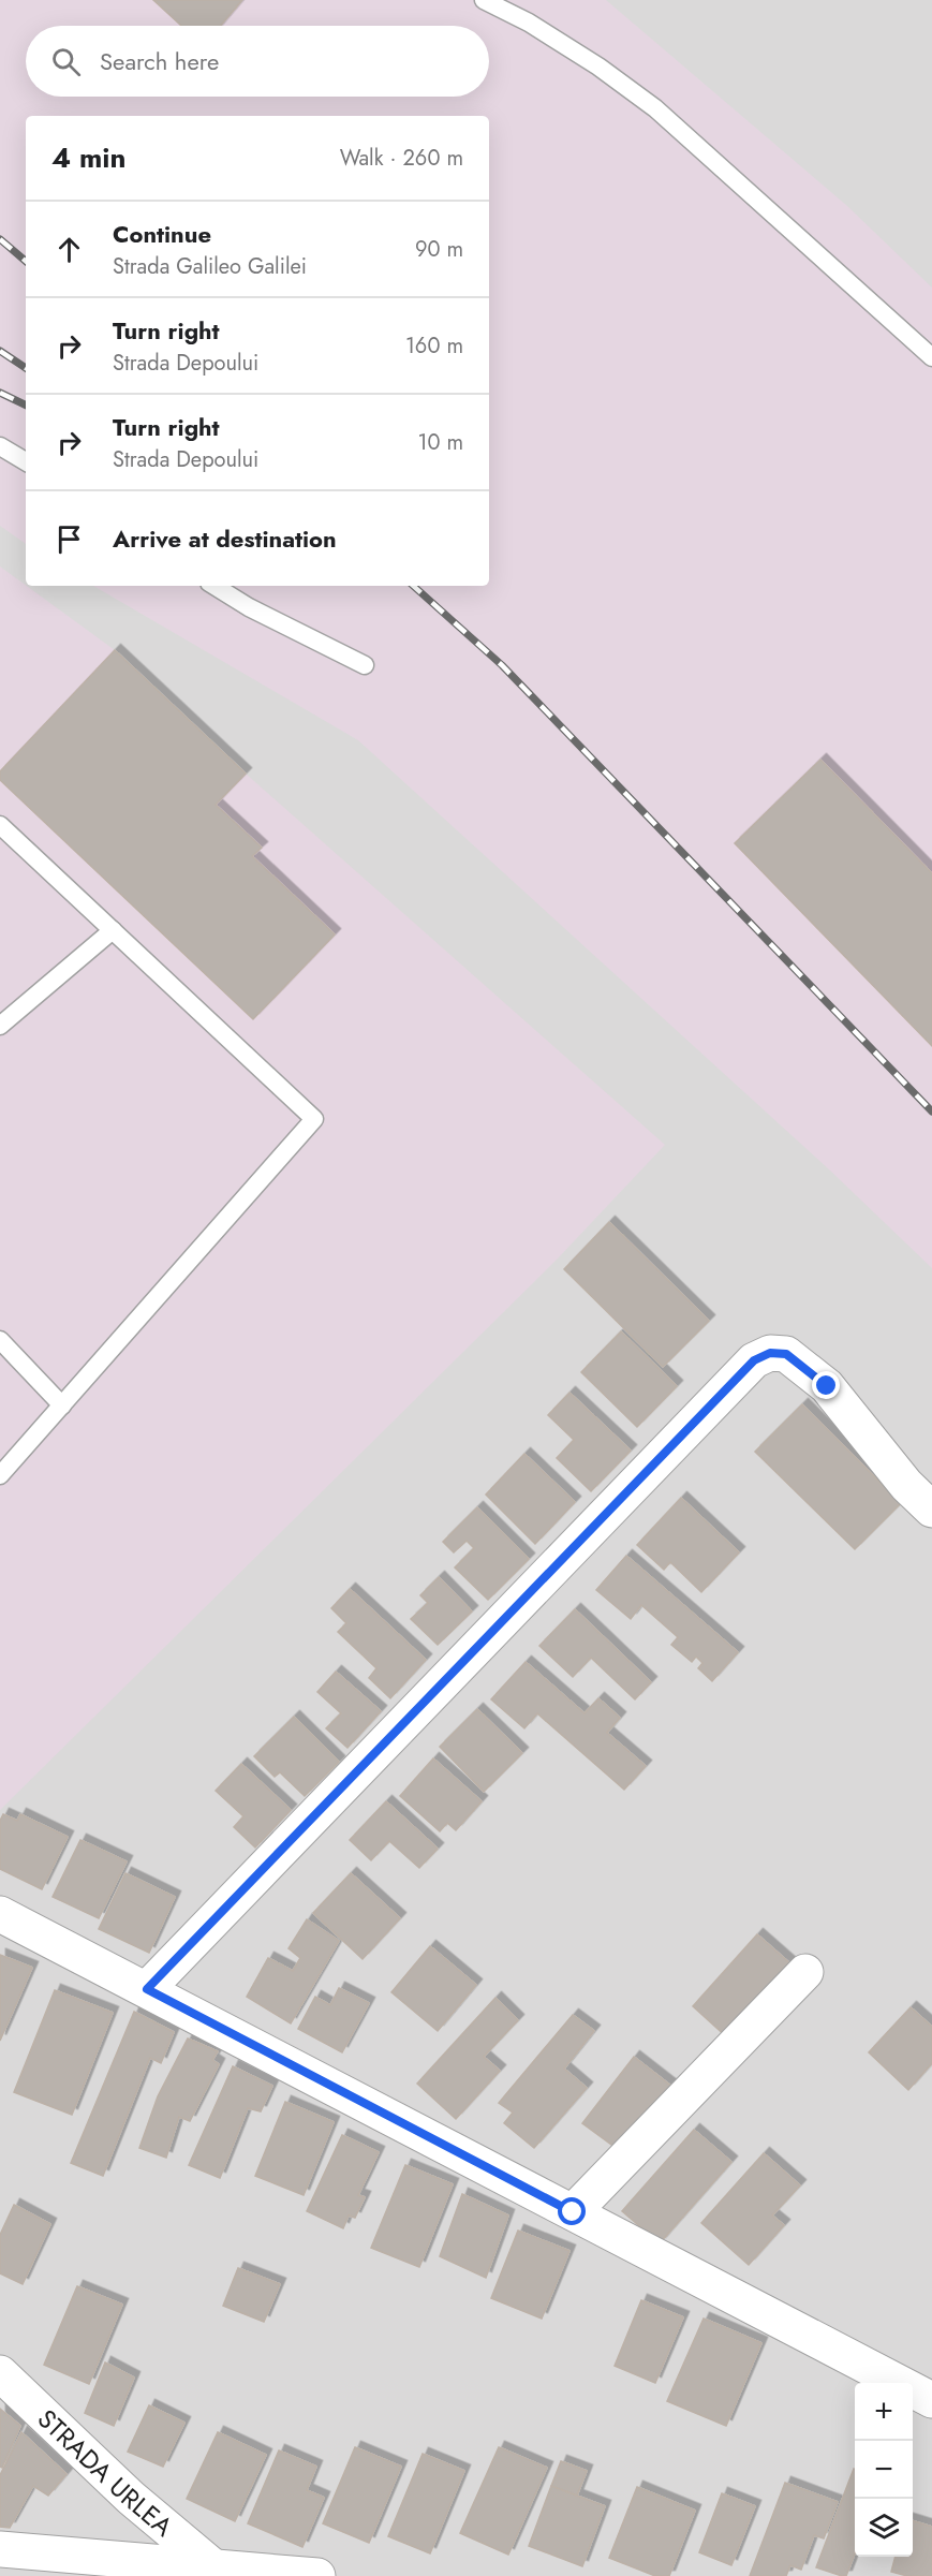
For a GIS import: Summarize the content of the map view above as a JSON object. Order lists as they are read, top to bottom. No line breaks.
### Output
{"streets":{"street":["STRADA URLEA"]},"page":{"search":"Search here","heading":["4 min","Walk · 260 m"],"list":[["Continue","Strada Galileo Galilei","90 m"],["Turn right","Strada Depoului","160 m"],["Turn right","Strada Depoului","10 m"],"Arrive at destination"],"map_buttons":["+","−"]}}
